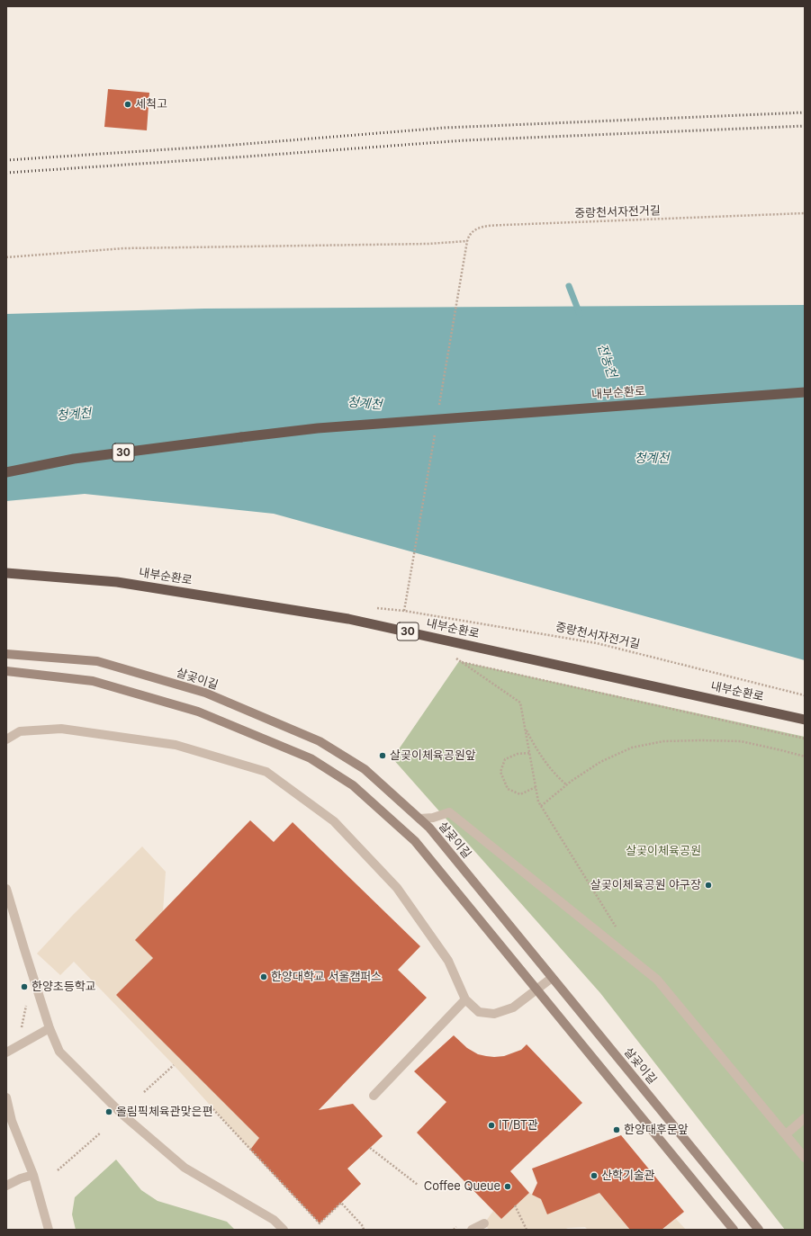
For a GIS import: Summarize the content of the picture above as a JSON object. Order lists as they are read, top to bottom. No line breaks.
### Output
{"streets":{"highway":["내부순환로","30"],"main road":["살곶이길"],"path":["중랑천서자전거길"]},"water":["전농천","청계천"],"parks":["살곶이체육공원"],"places":["세척고","살곶이체육공원앞","살곶이체육공원 야구장","한양대학교 서울캠퍼스","한양초등학교","올림픽체육관맞은편","IT/BT관","한양대후문앞","산학기술관","Coffee Queue"]}
